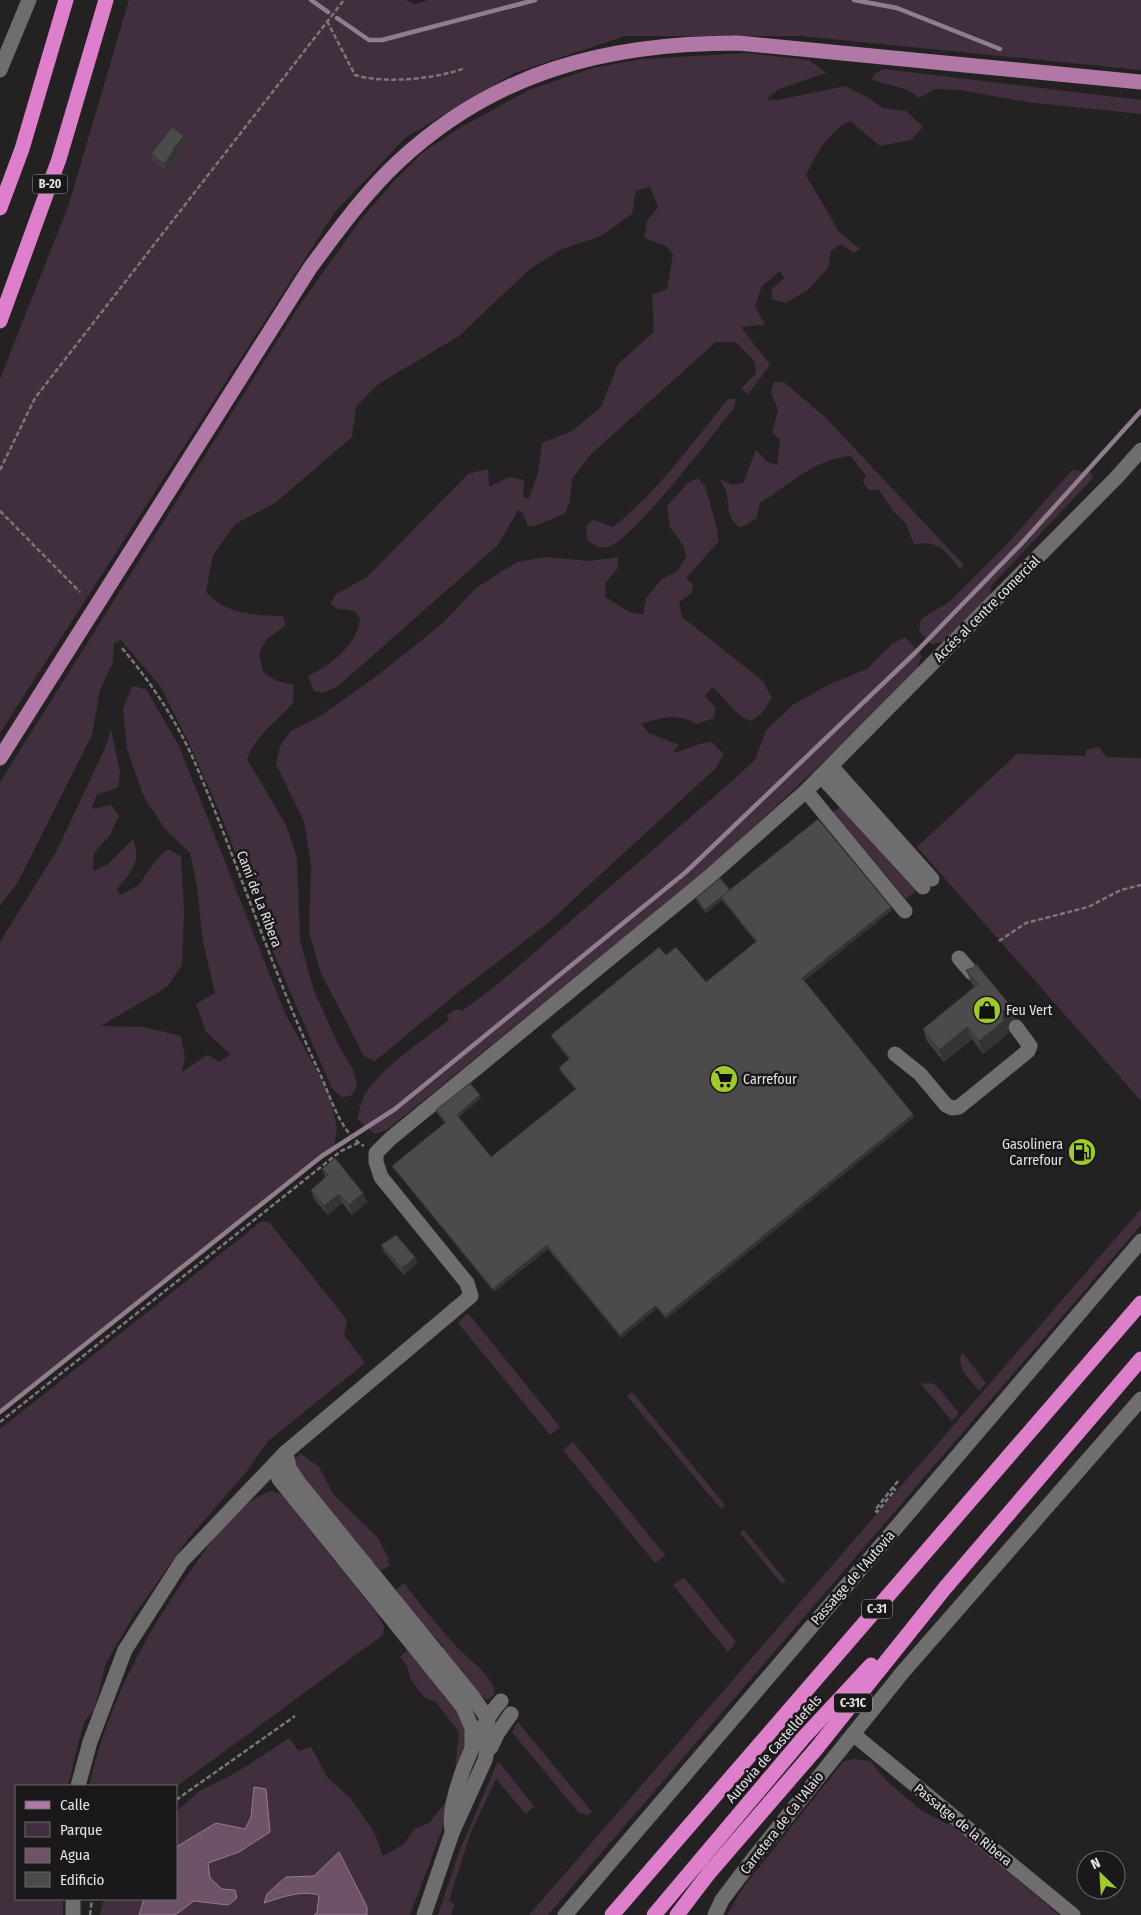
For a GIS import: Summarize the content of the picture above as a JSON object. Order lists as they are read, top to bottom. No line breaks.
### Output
{"streets":{"highway":["B-20","C-31","C-31C","Autovia de Castelldefels"],"street":["Accés al centre comercial","Passatge de l'Autovia","Carretera de Ca l'Alaio","Passatge de la Ribera"],"path":["Camí de La Ribera"]},"crossings":[["Accés al centre comercial","Camí de La Ribera"],["C-31","C-31C"],["C-31","Autovia de Castelldefels"],["C-31C","Autovia de Castelldefels"],["Carretera de Ca l'Alaio","Passatge de la Ribera"]],"places":{"shop":["Feu Vert"],"supermarket":["Carrefour"],"fuel station":["Gasolinera Carrefour"]},"legend":["Calle","Parque","Agua","Edificio"],"north":"top left"}
